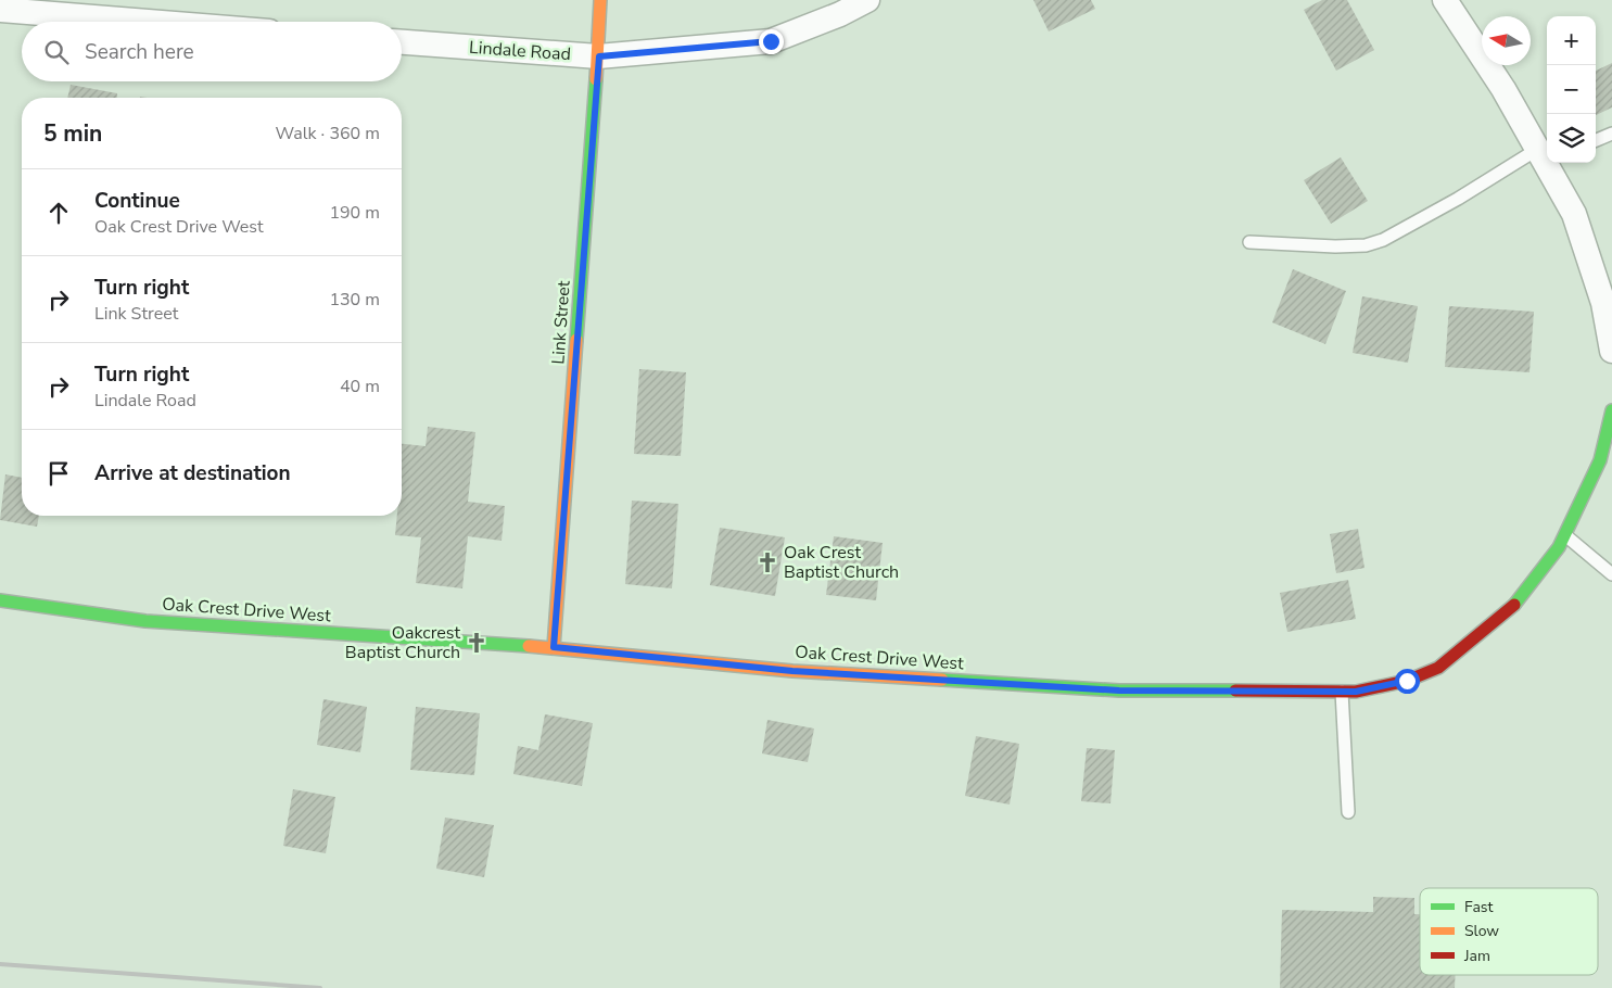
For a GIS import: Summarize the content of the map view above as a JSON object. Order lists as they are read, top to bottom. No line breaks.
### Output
{"streets":{"street":["Lindale Road","Link Street","Oak Crest Drive West"]},"crossings":[["Lindale Road","Link Street"],["Link Street","Oak Crest Drive West"]],"places":{"church":["Oak Crest Baptist Church","Oakcrest Baptist Church"]},"legend":["Fast","Slow","Jam"],"north":"left","page":{"map_buttons":["+","−"],"search":"Search here","heading":["5 min","Walk · 360 m"],"list":[["Continue","Oak Crest Drive West","190 m"],["Turn right","Link Street","130 m"],["Turn right","Lindale Road","40 m"],"Arrive at destination"]}}
